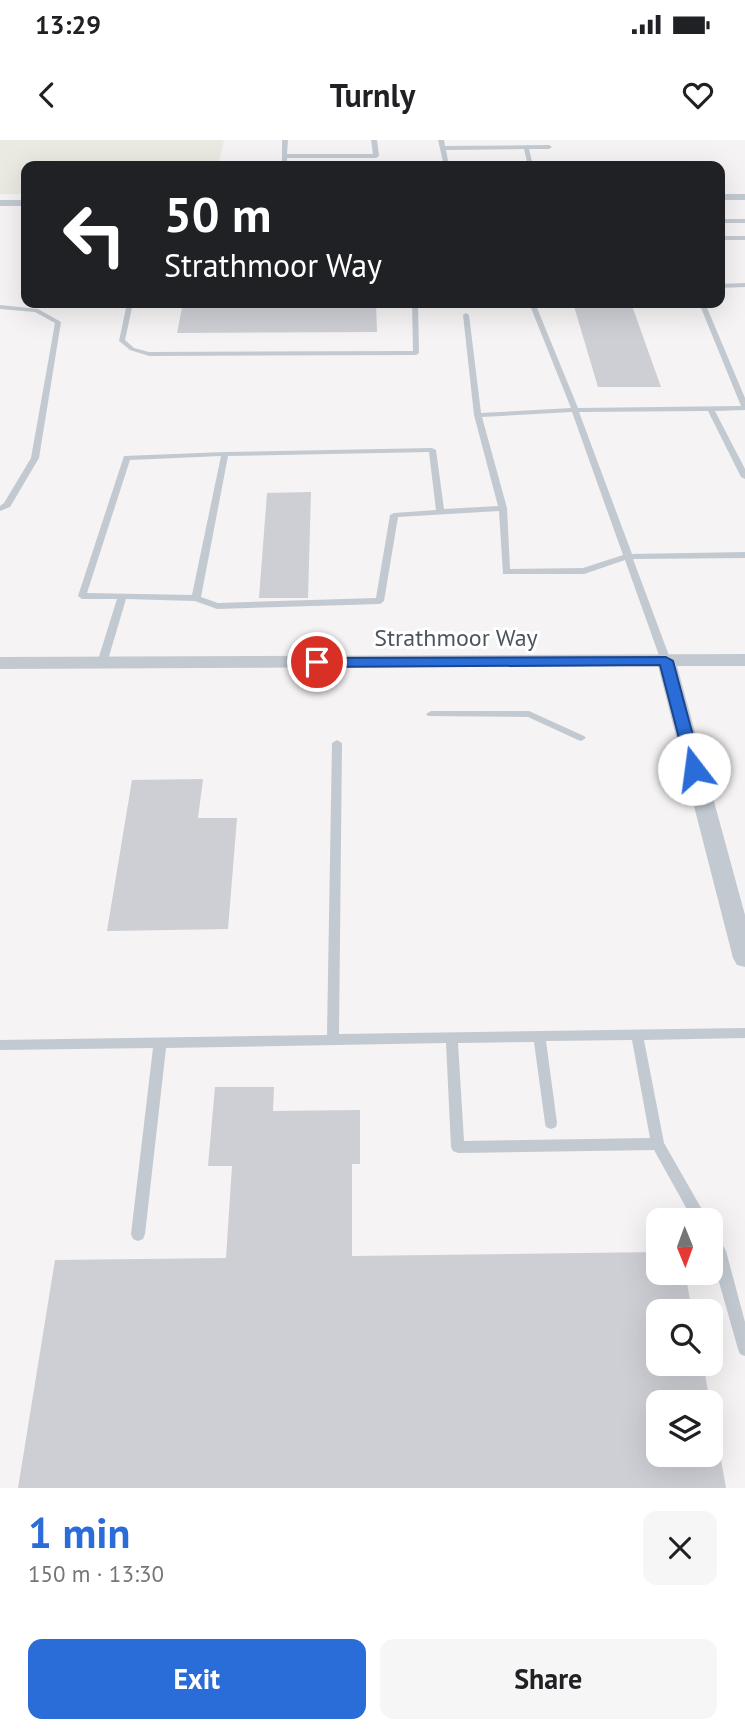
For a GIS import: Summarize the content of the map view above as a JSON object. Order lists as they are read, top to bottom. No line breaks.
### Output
{"streets":{"street":["Strathmoor Way"]},"north":"bottom","page":{"status":"13:29","header":"Turnly","turn":["50 m","Strathmoor Way"],"heading":["1 min","150 m · 13:30"],"buttons":["Exit","Share"]}}
